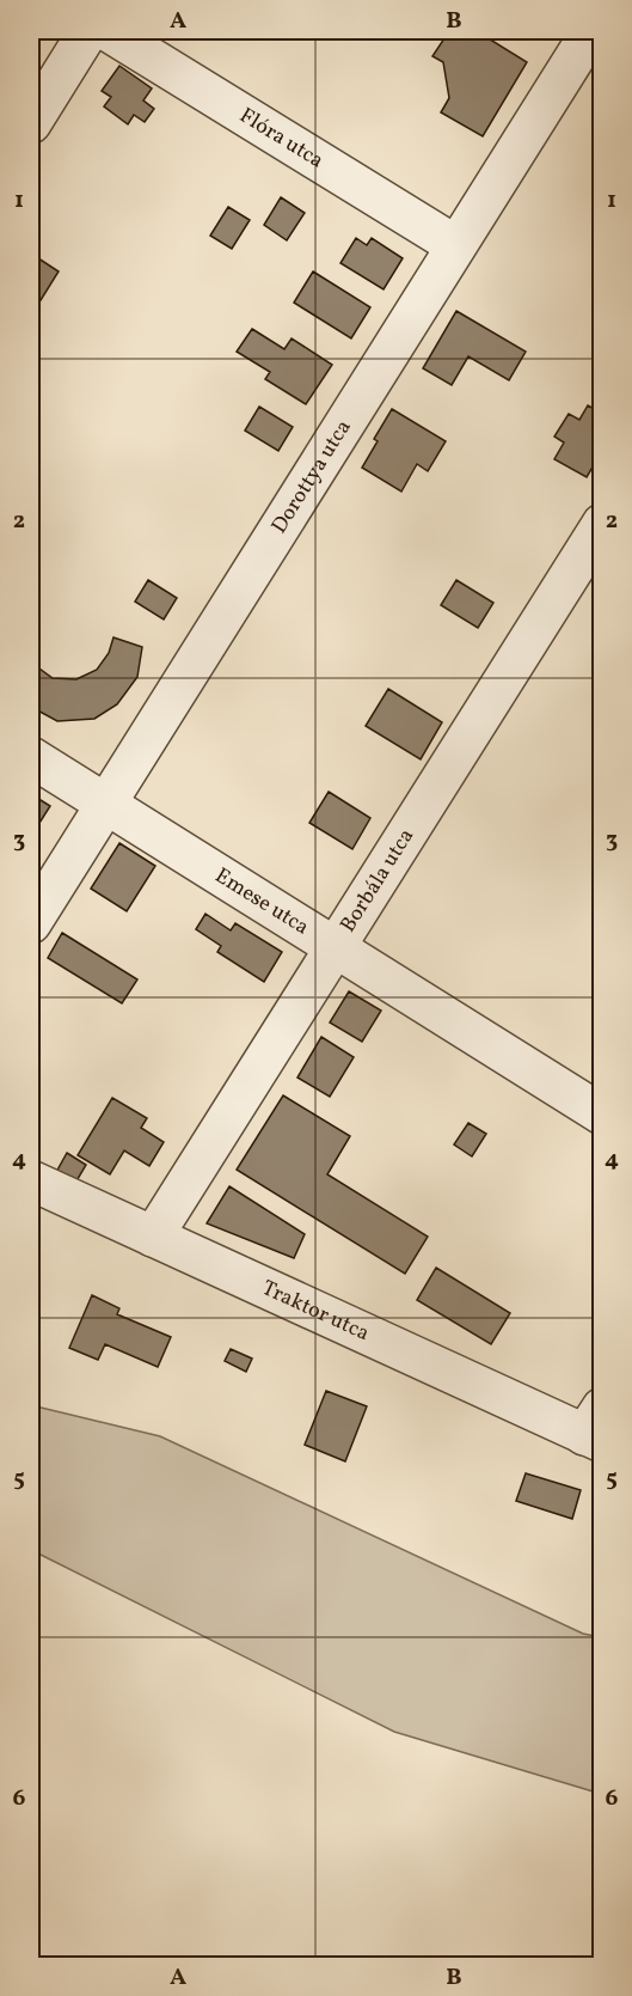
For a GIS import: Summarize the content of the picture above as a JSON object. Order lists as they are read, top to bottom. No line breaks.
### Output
{"streets":{"street":["Flóra utca","Dorottya utca","Borbála utca","Emese utca","Traktor utca"]},"crossings":[["Flóra utca","Dorottya utca"],["Dorottya utca","Emese utca"],["Borbála utca","Emese utca"],["Borbála utca","Traktor utca"]],"grid":{"columns":["A","B"],"rows":["1","2","3","4","5","6"]}}
